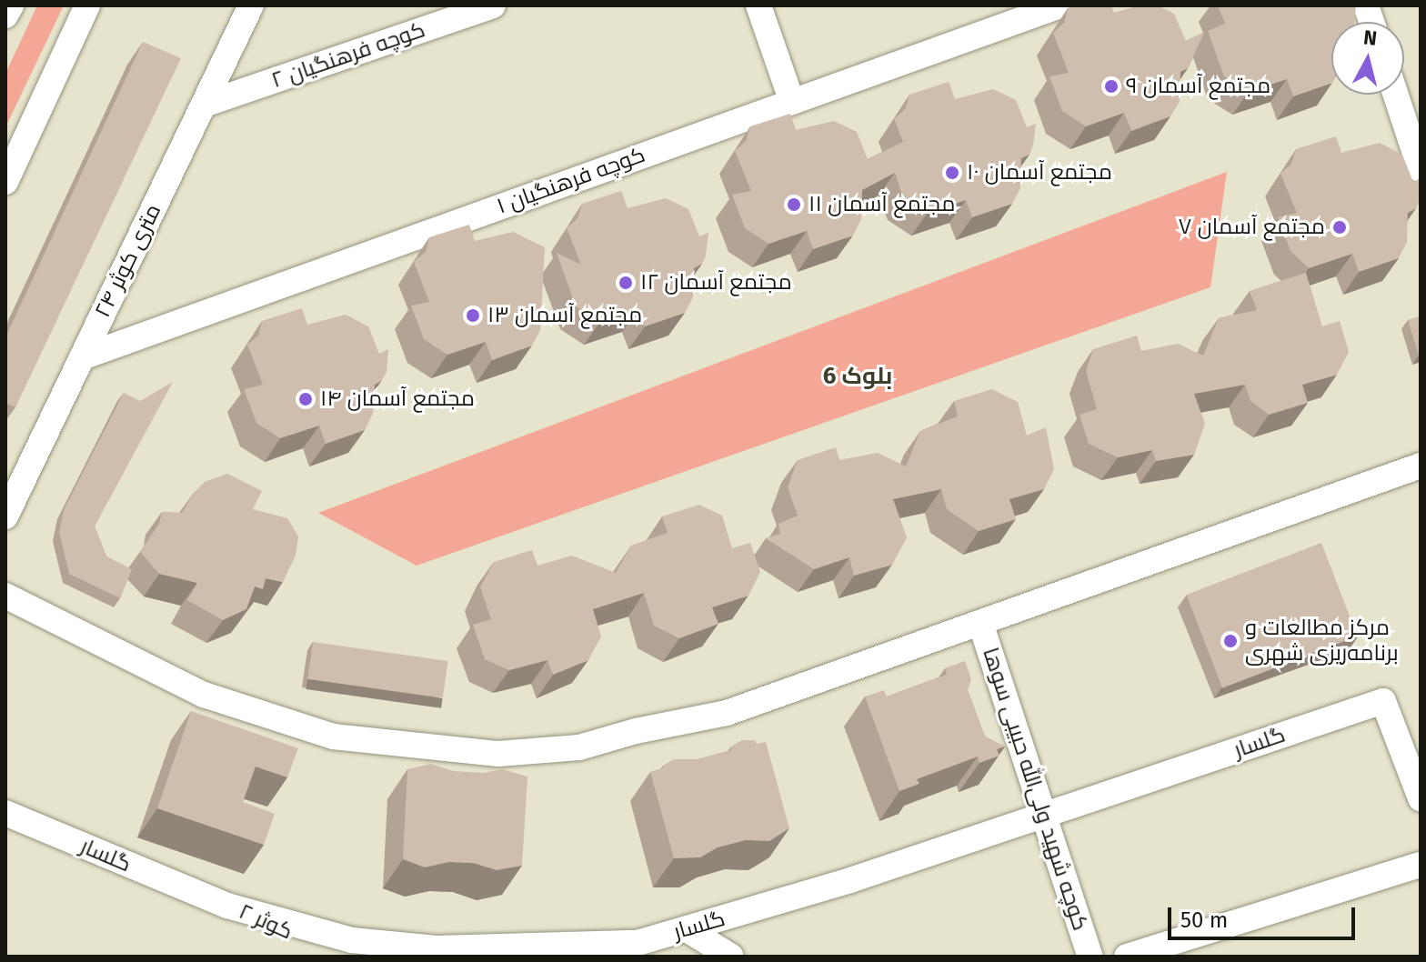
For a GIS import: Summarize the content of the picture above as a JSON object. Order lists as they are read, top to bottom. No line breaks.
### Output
{"streets":{"street":["کوچه فرهنگیان ۲","کوچه فرهنگیان ۱","۲۴ متری کوثر","گلسار","کوچه شهید ولی‌الله حبیبی سوها","کوثر ۲"]},"crossings":[["کوچه فرهنگیان ۲","۲۴ متری کوثر"],["کوچه فرهنگیان ۱","۲۴ متری کوثر"],["گلسار","کوچه شهید ولی‌الله حبیبی سوها"],["گلسار","کوثر ۲"]],"districts":["بلوک 6"],"places":["مجتمع آسمان ۹","مجتمع آسمان ۱۰","مجتمع آسمان ۱۱","مجتمع آسمان ۷","مجتمع آسمان ۱۲","مجتمع آسمان ۱۳","مجتمع آسمان ۱۴","مرکز مطالعات و برنامه‌ریزی شهری"],"scale_bar":"50 m","north":"top"}
